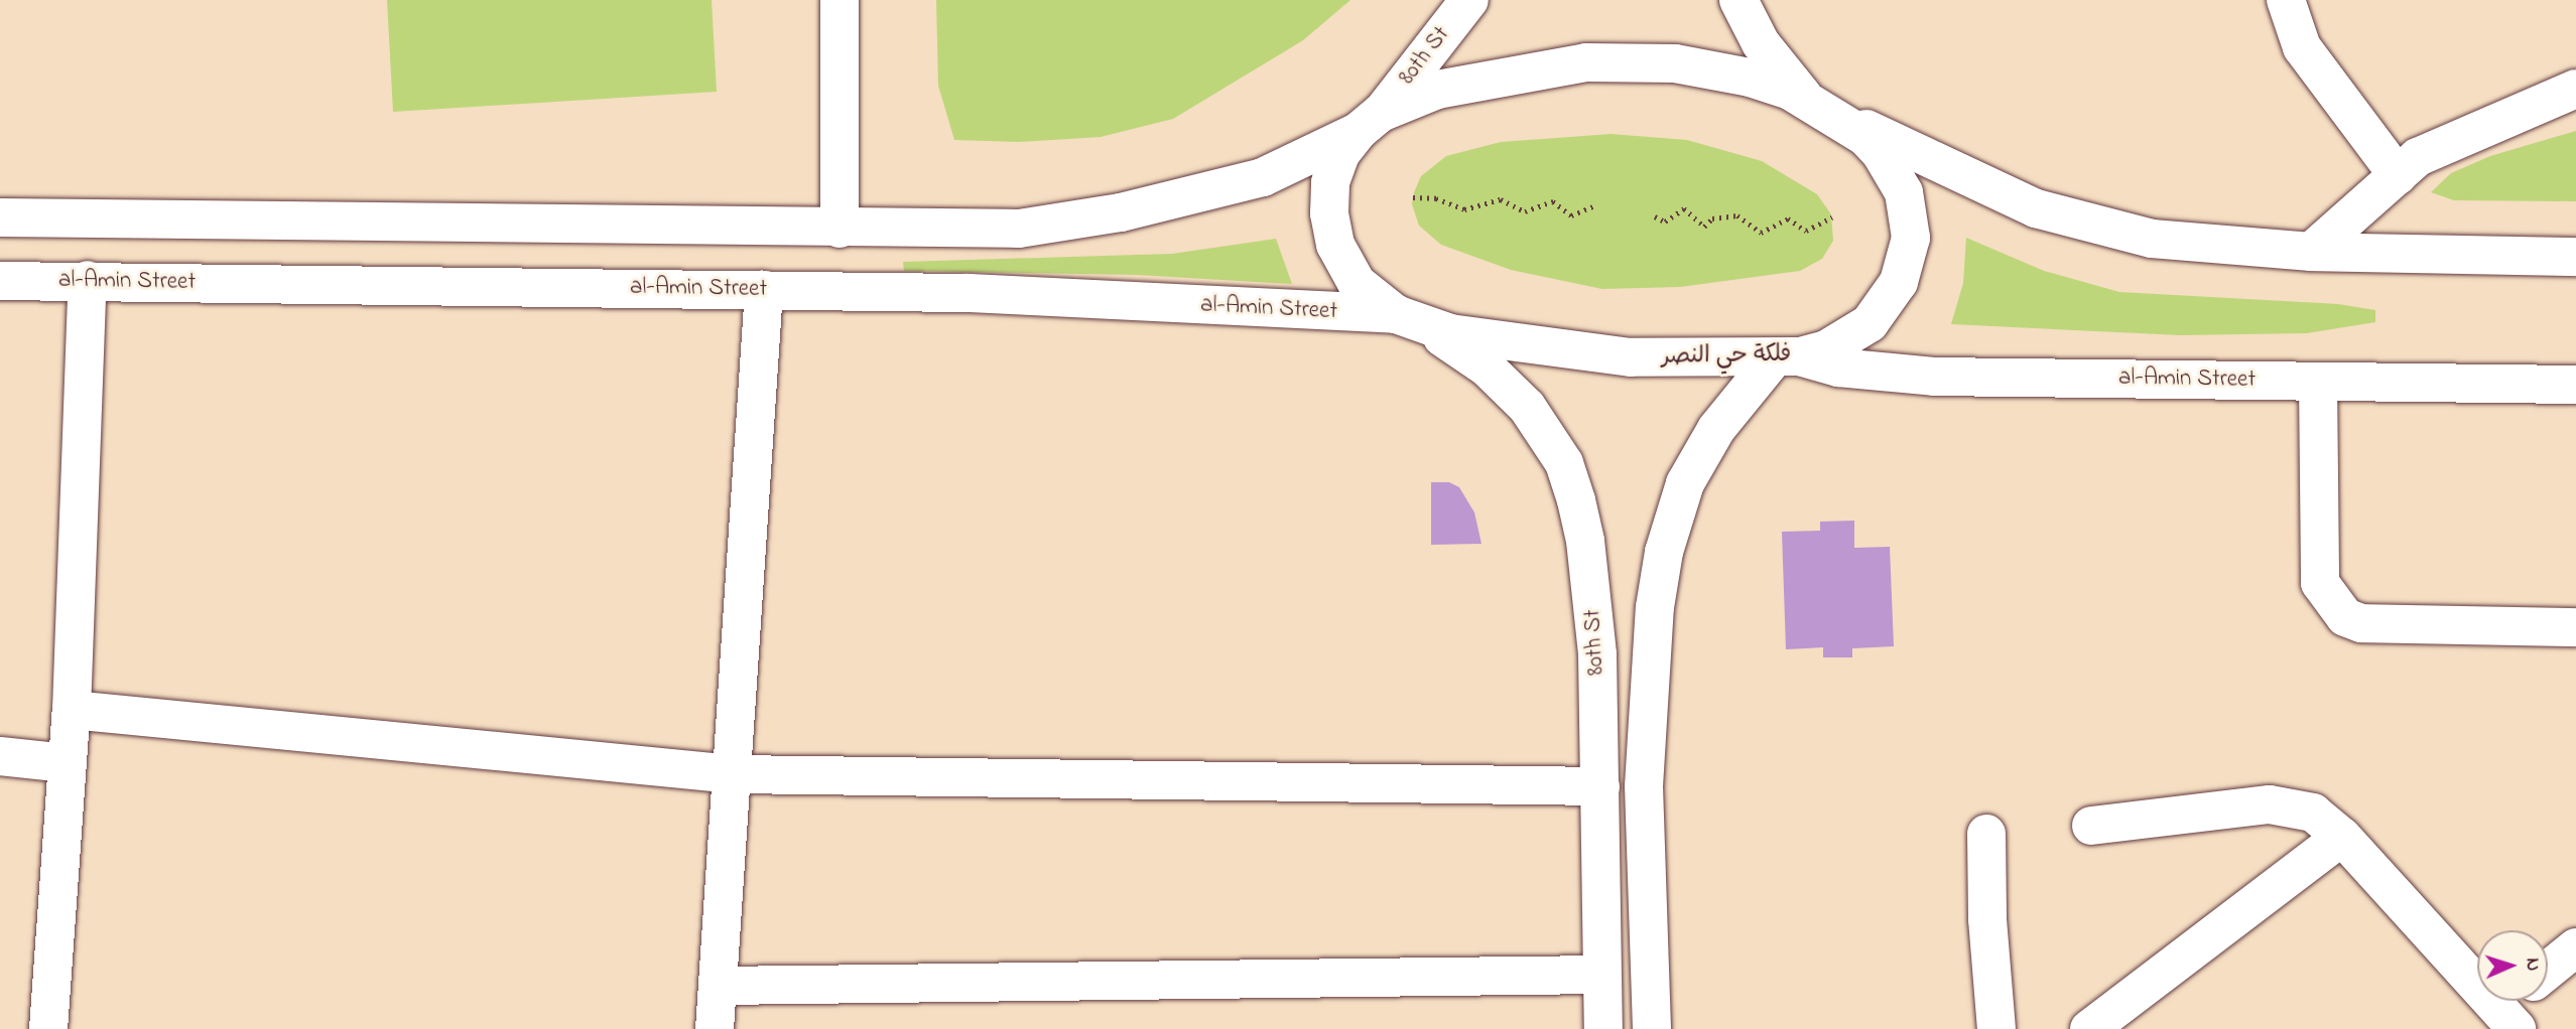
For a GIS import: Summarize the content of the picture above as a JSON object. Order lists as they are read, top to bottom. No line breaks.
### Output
{"streets":{"main road":["80th St","al-Amin Street","فلكة حي النصر"]},"crossings":[["80th St","al-Amin Street"],["80th St","فلكة حي النصر"],["al-Amin Street","فلكة حي النصر"]],"north":"right"}
